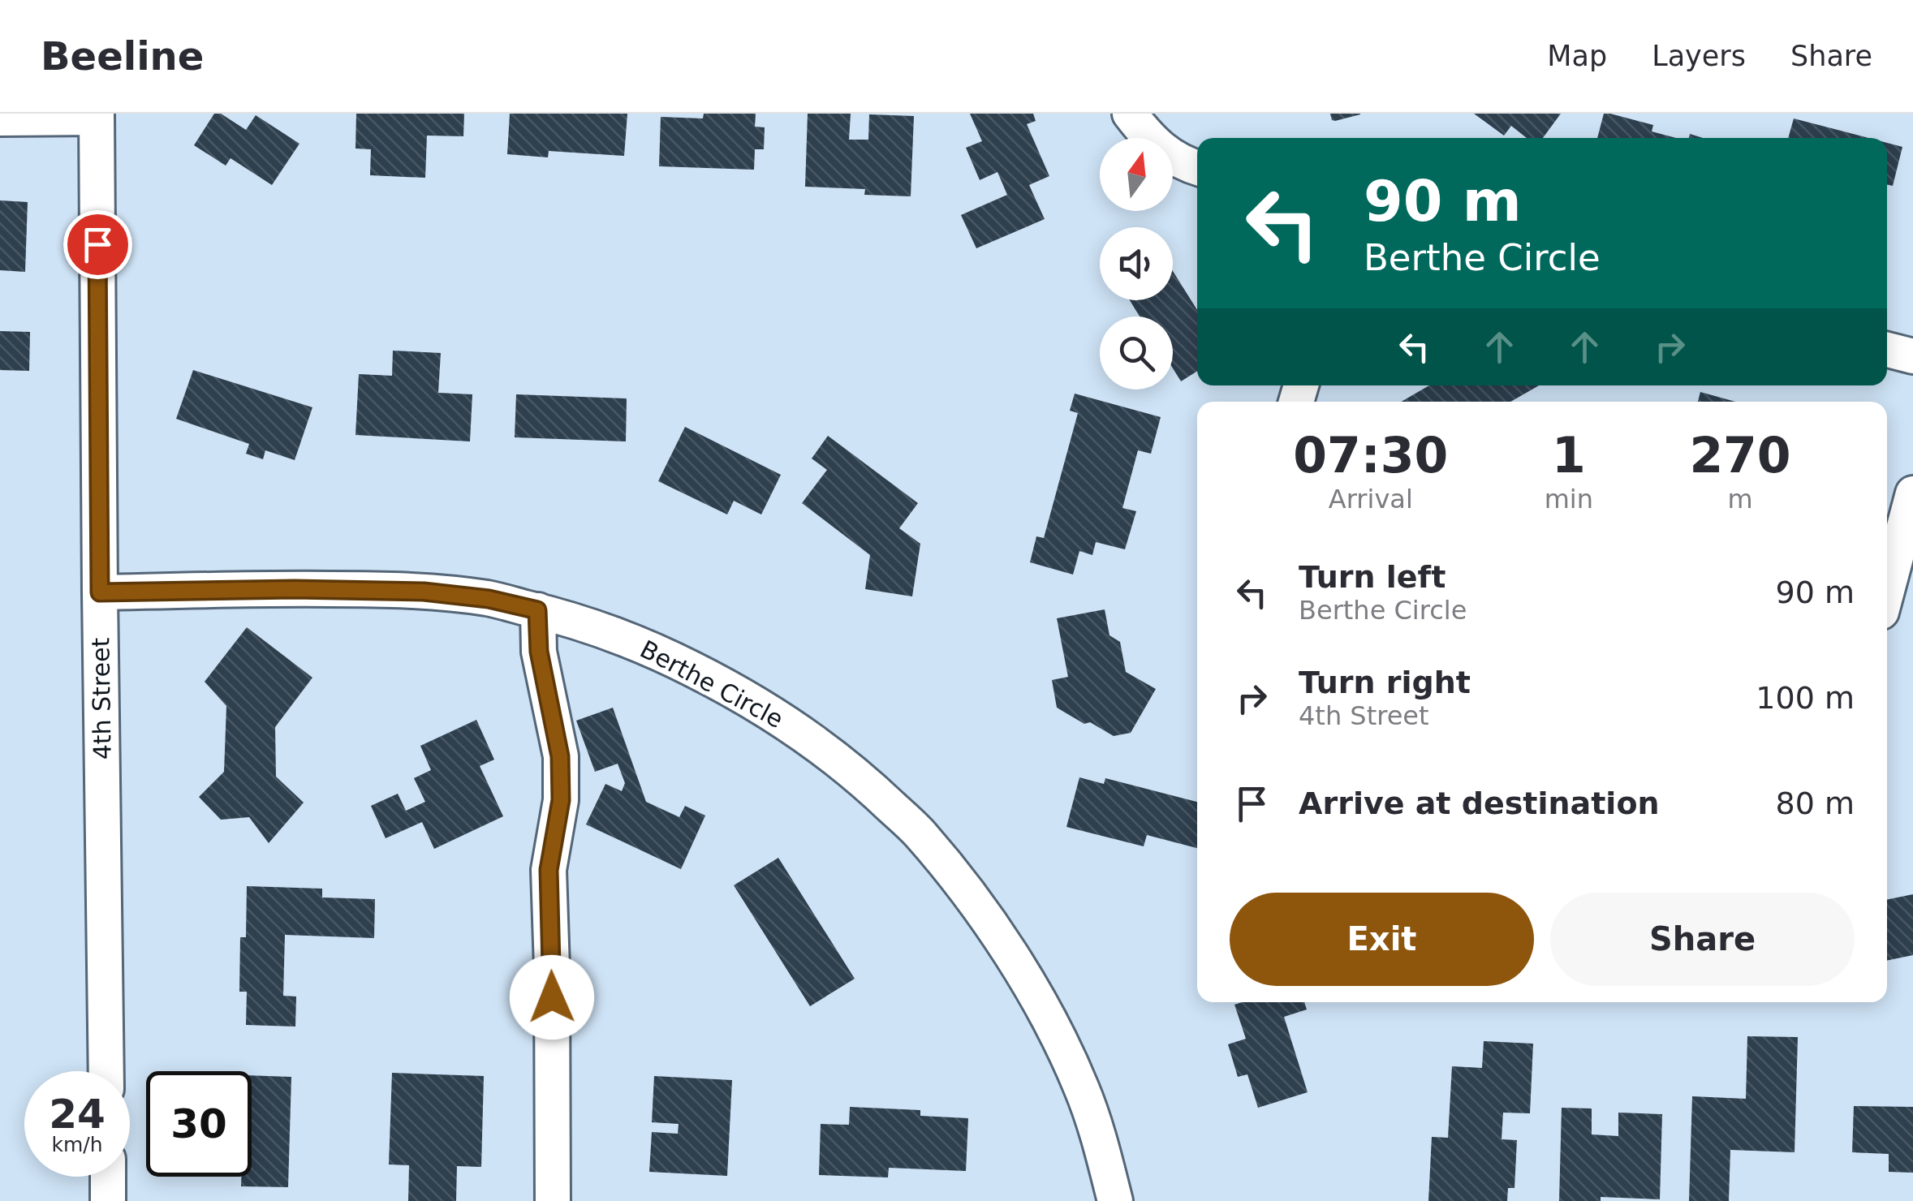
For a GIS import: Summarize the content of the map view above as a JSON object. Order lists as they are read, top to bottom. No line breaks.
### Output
{"streets":{"street":["Berthe Circle","4th Street"]},"crossings":[["Berthe Circle","4th Street"]],"north":"top","page":{"header":"Beeline","nav":["Map","Layers","Share"],"turn":["90 m","Berthe Circle"],"eta":["07:30","Arrival","1","min","270","m"],"list":[{"name":"Turn left","note":"Berthe Circle","value":"90 m"},{"name":"Turn right","note":"4th Street","value":"100 m"},{"name":"Arrive at destination","value":"80 m"}],"buttons":["Exit","Share"],"speed":"24 km/h","limit":"30"}}
